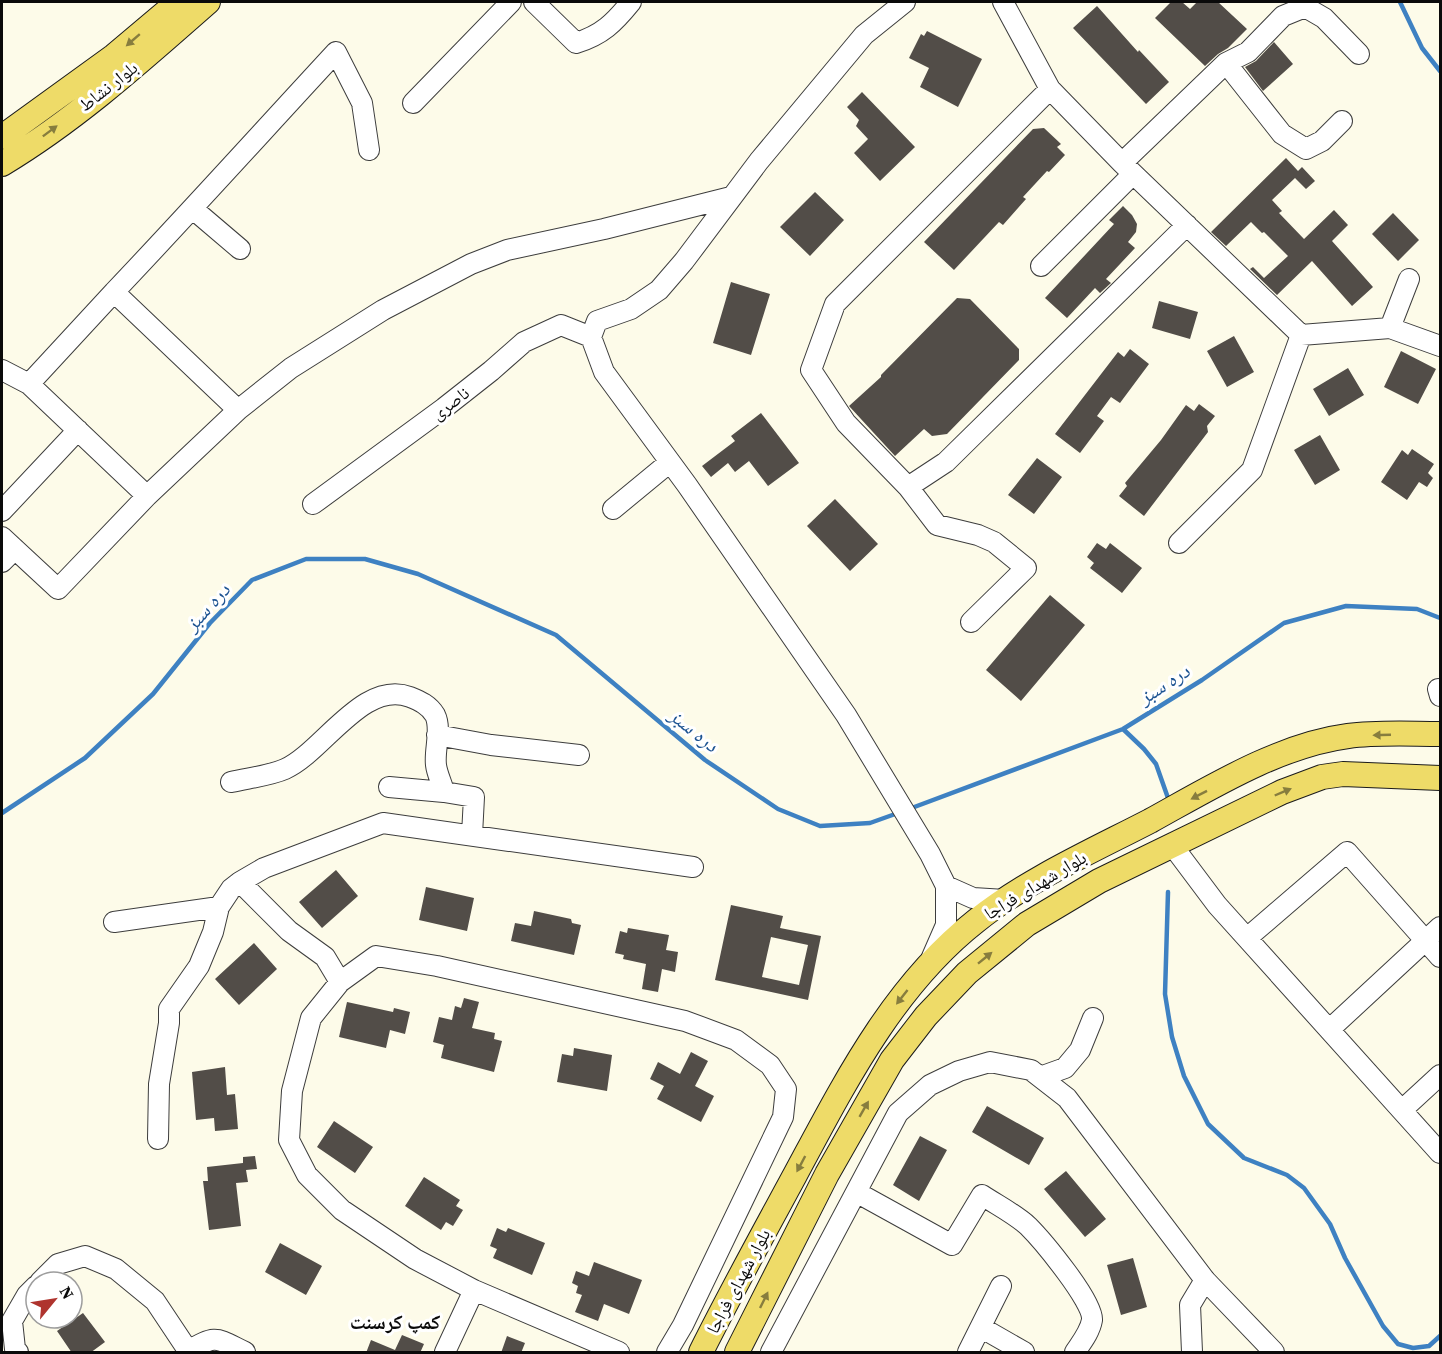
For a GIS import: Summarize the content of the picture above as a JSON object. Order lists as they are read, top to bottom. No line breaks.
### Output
{"streets":{"main road":["بلوار نشاط","بلوار شهدای فراجا"],"street":["ناصری"]},"districts":["کمپ کرسنت"],"water":["دره سبز"],"north":"top right"}
